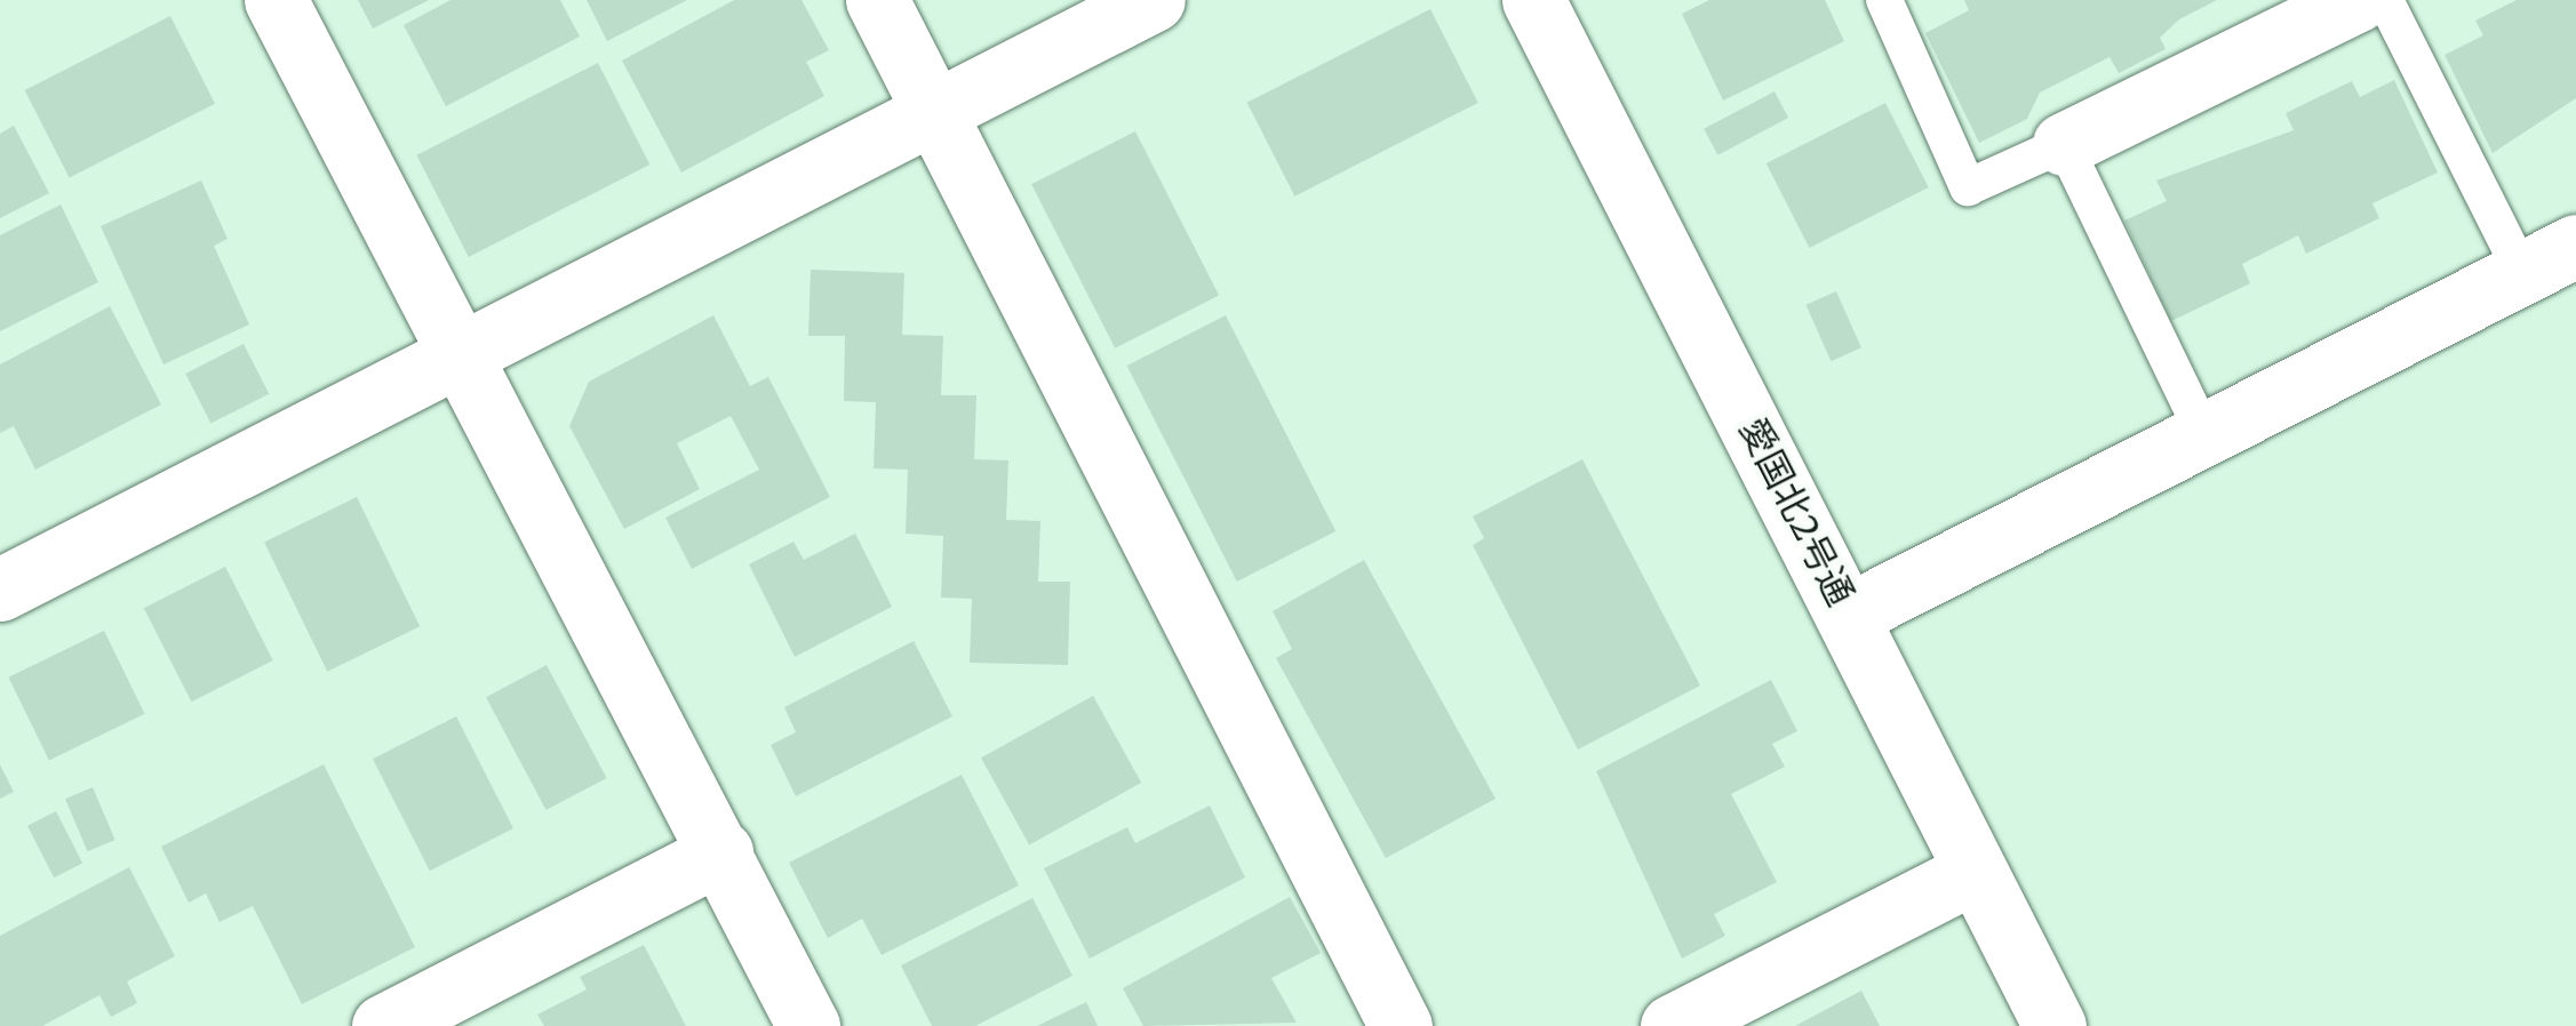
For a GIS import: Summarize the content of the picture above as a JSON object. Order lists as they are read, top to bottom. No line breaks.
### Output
{"streets":{"street":["愛国北2号通"]}}
